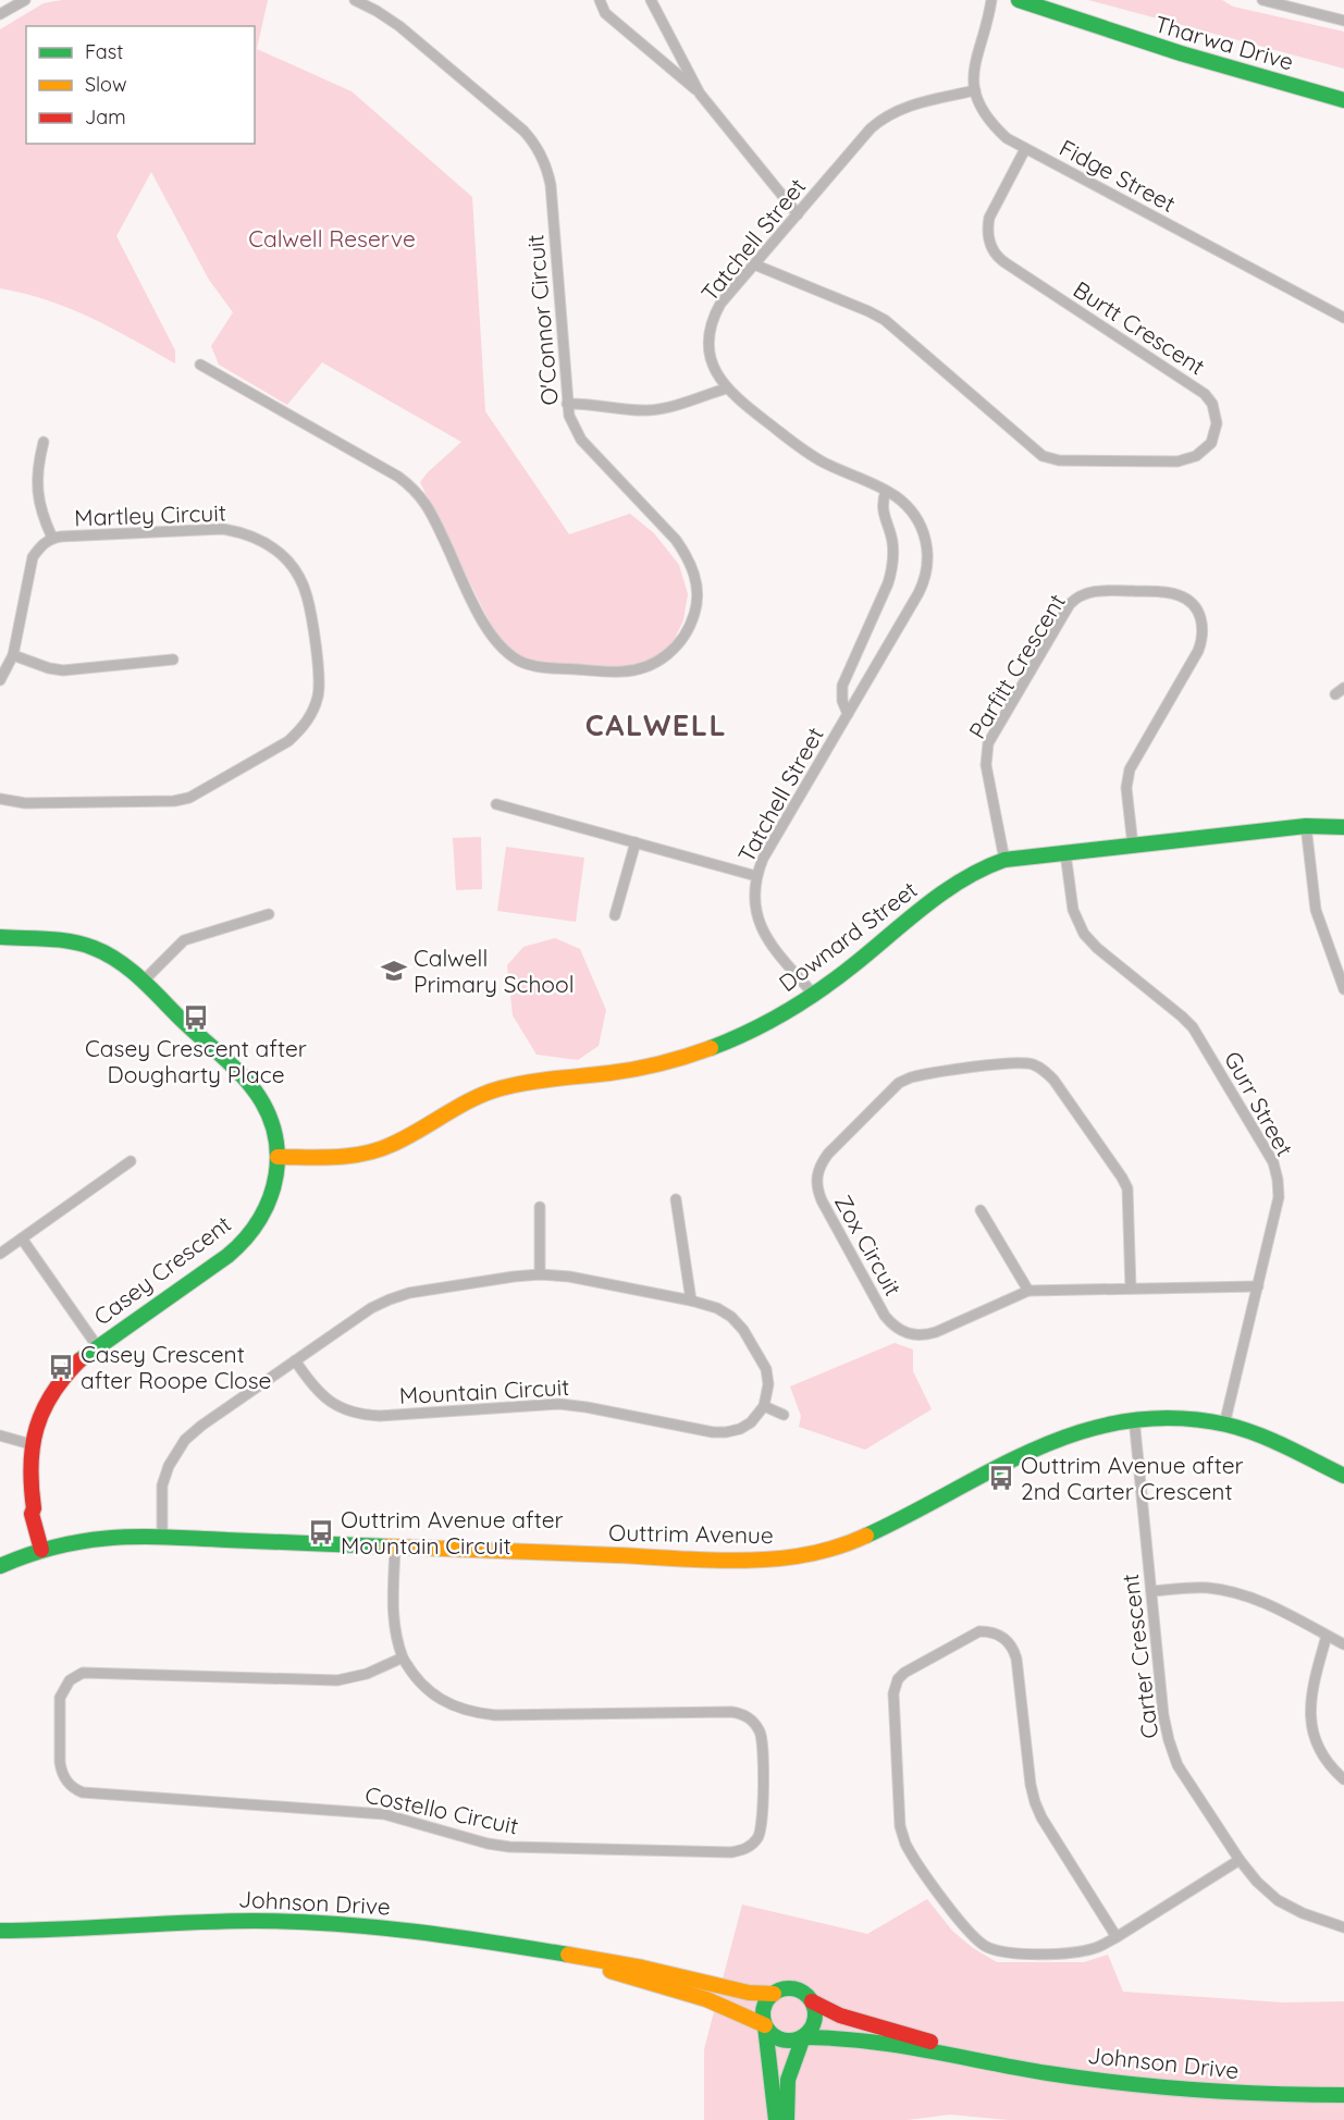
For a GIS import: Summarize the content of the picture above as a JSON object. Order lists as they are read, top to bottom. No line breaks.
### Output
{"streets":{"street":["Tharwa Drive","Fidge Street","Tatchell Street","O'Connor Circuit","Burtt Crescent","Martley Circuit","Parfitt Crescent","Downard Street","Gurr Street","Zox Circuit","Casey Crescent","Mountain Circuit","Outtrim Avenue","Carter Crescent","Costello Circuit","Johnson Drive"]},"crossings":[["Fidge Street","Tatchell Street"],["Fidge Street","Burtt Crescent"],["Tatchell Street","Burtt Crescent"],["Tatchell Street","Downard Street"],["Parfitt Crescent","Downard Street"],["Downard Street","Gurr Street"],["Downard Street","Casey Crescent"],["Gurr Street","Zox Circuit"],["Gurr Street","Outtrim Avenue"],["Casey Crescent","Outtrim Avenue"],["Outtrim Avenue","Carter Crescent"],["Outtrim Avenue","Costello Circuit"]],"districts":["CALWELL"],"parks":["Calwell Reserve"],"places":{"school or university":["Calwell Primary School"],"bus stop":["Casey Crescent after Dougharty Place","Casey Crescent after Roope Close","Outtrim Avenue after 2nd Carter Crescent","Outtrim Avenue after Mountain Circuit"]},"legend":["Fast","Slow","Jam"]}
